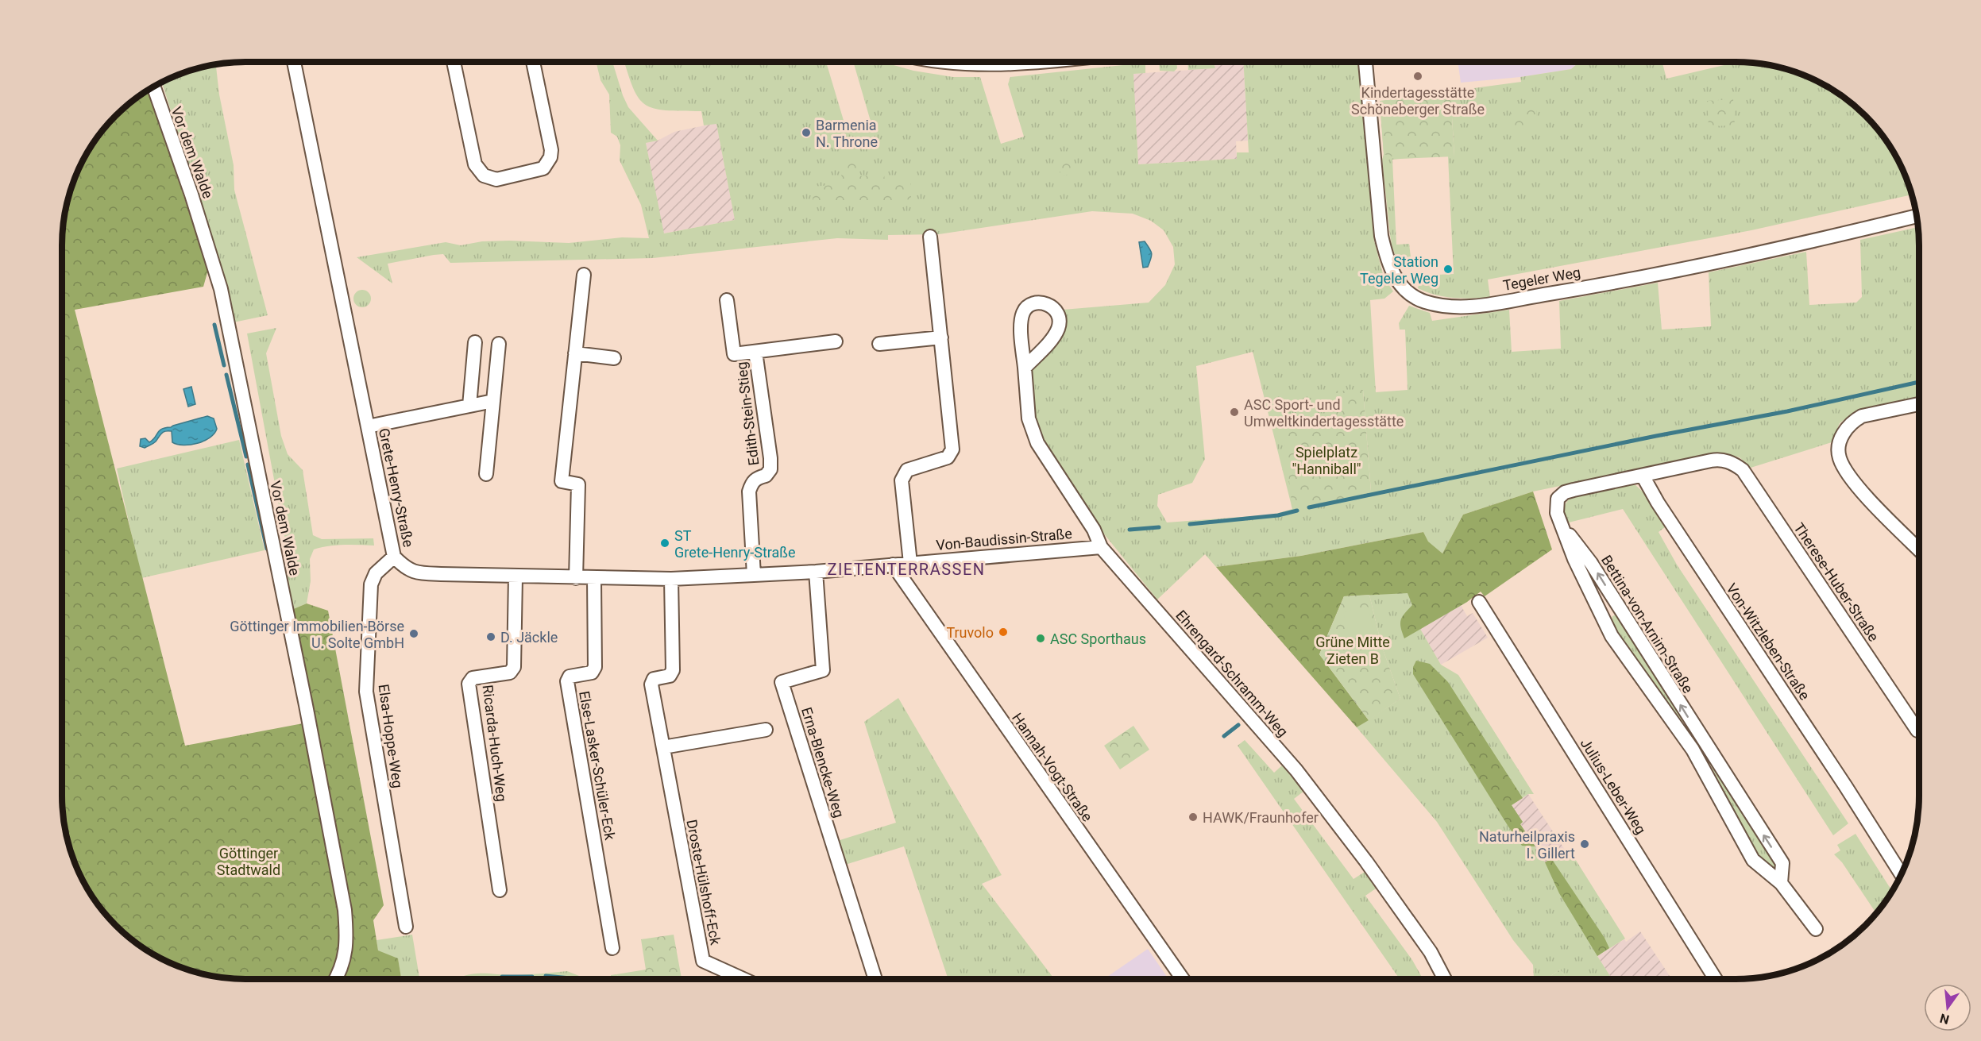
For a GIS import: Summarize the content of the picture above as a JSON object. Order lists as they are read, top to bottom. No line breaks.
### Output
{"streets":{"street":["Vor dem Walde","Tegeler Weg","Edith-Stein-Stieg","Grete-Henry-Straße","Von-Baudissin-Straße","Therese-Huber-Straße","Bettina-von-Arnim-Straße","Von-Witzleben-Straße","Ehrengard-Schramm-Weg","Elsa-Hoppe-Weg","Ricarda-Huch-Weg","Erna-Blencke-Weg","Else-Lasker-Schüler-Eck","Hannah-Vogt-Straße","Julius-Leber-Weg","Droste-Hülshoff-Eck"]},"crossings":[["Edith-Stein-Stieg","Grete-Henry-Straße"],["Grete-Henry-Straße","Von-Baudissin-Straße"],["Grete-Henry-Straße","Elsa-Hoppe-Weg"],["Grete-Henry-Straße","Ricarda-Huch-Weg"],["Grete-Henry-Straße","Erna-Blencke-Weg"],["Grete-Henry-Straße","Else-Lasker-Schüler-Eck"],["Grete-Henry-Straße","Hannah-Vogt-Straße"],["Grete-Henry-Straße","Droste-Hülshoff-Eck"],["Von-Baudissin-Straße","Ehrengard-Schramm-Weg"],["Therese-Huber-Straße","Bettina-von-Arnim-Straße"],["Therese-Huber-Straße","Von-Witzleben-Straße"],["Bettina-von-Arnim-Straße","Von-Witzleben-Straße"]],"districts":["ZIETENTERRASSEN"],"parks":["Spielplatz \"Hanniball\"","Grüne Mitte Zieten B","Göttinger Stadtwald"],"places":["Kindertagesstätte Schöneberger Straße","Barmenia N. Throne","Station Tegeler Weg","ASC Sport- und Umweltkindertagesstätte","ST Grete-Henry-Straße","Truvolo","Göttinger Immobilien-Börse U. Solte GmbH","D. Jäckle","ASC Sporthaus","HAWK/Fraunhofer","Naturheilpraxis I. Gillert"],"north":"bottom"}
